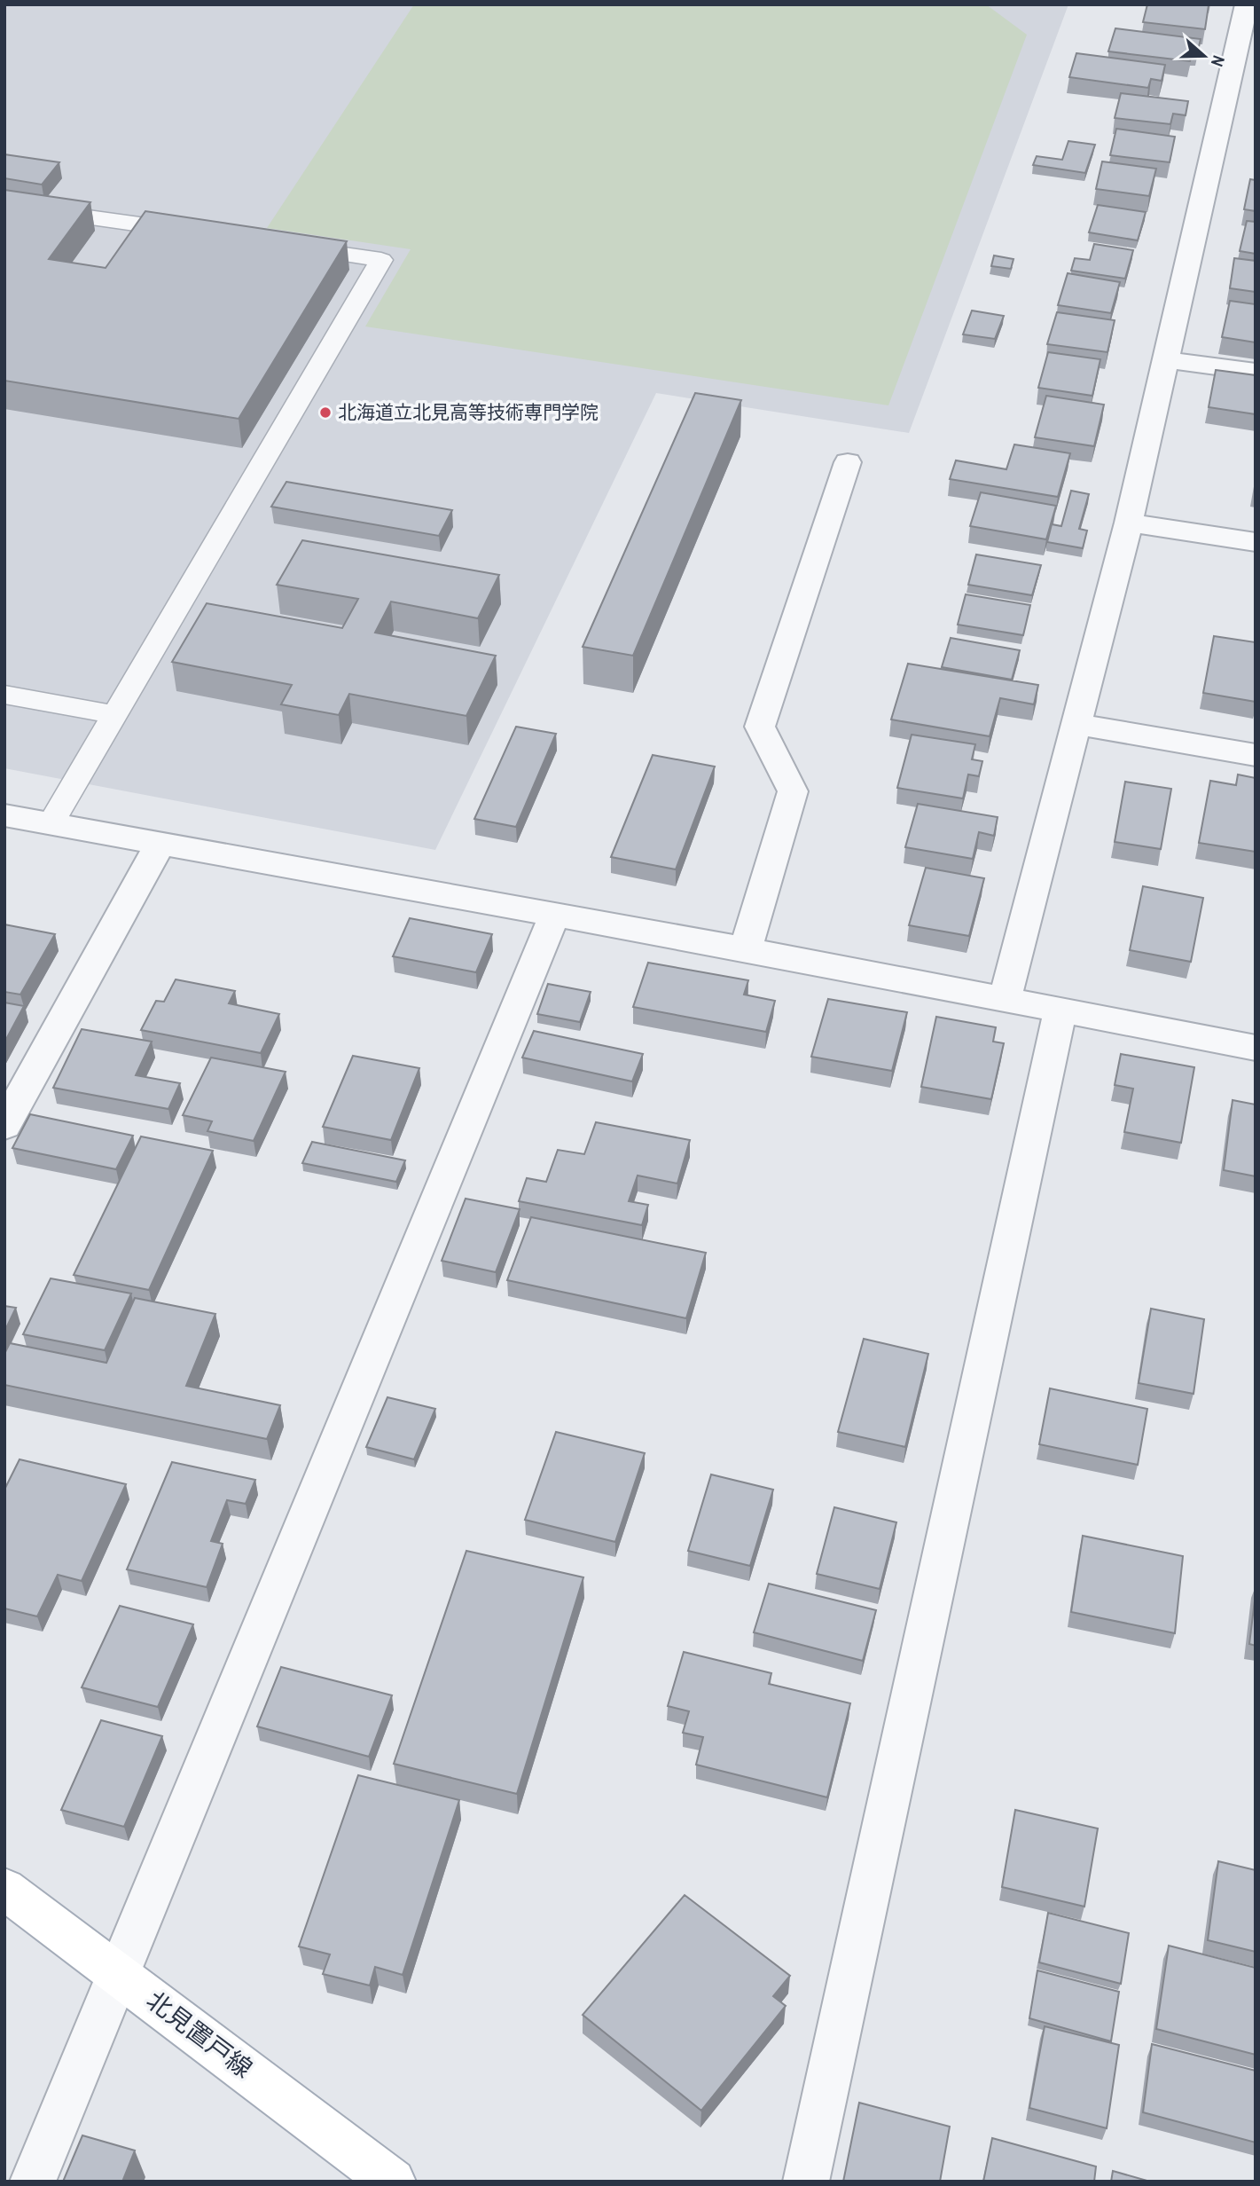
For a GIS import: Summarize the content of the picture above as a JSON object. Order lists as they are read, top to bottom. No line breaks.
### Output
{"streets":{"main road":["北見置戸線"]},"places":["北海道立北見高等技術専門学院"],"north":"right"}
